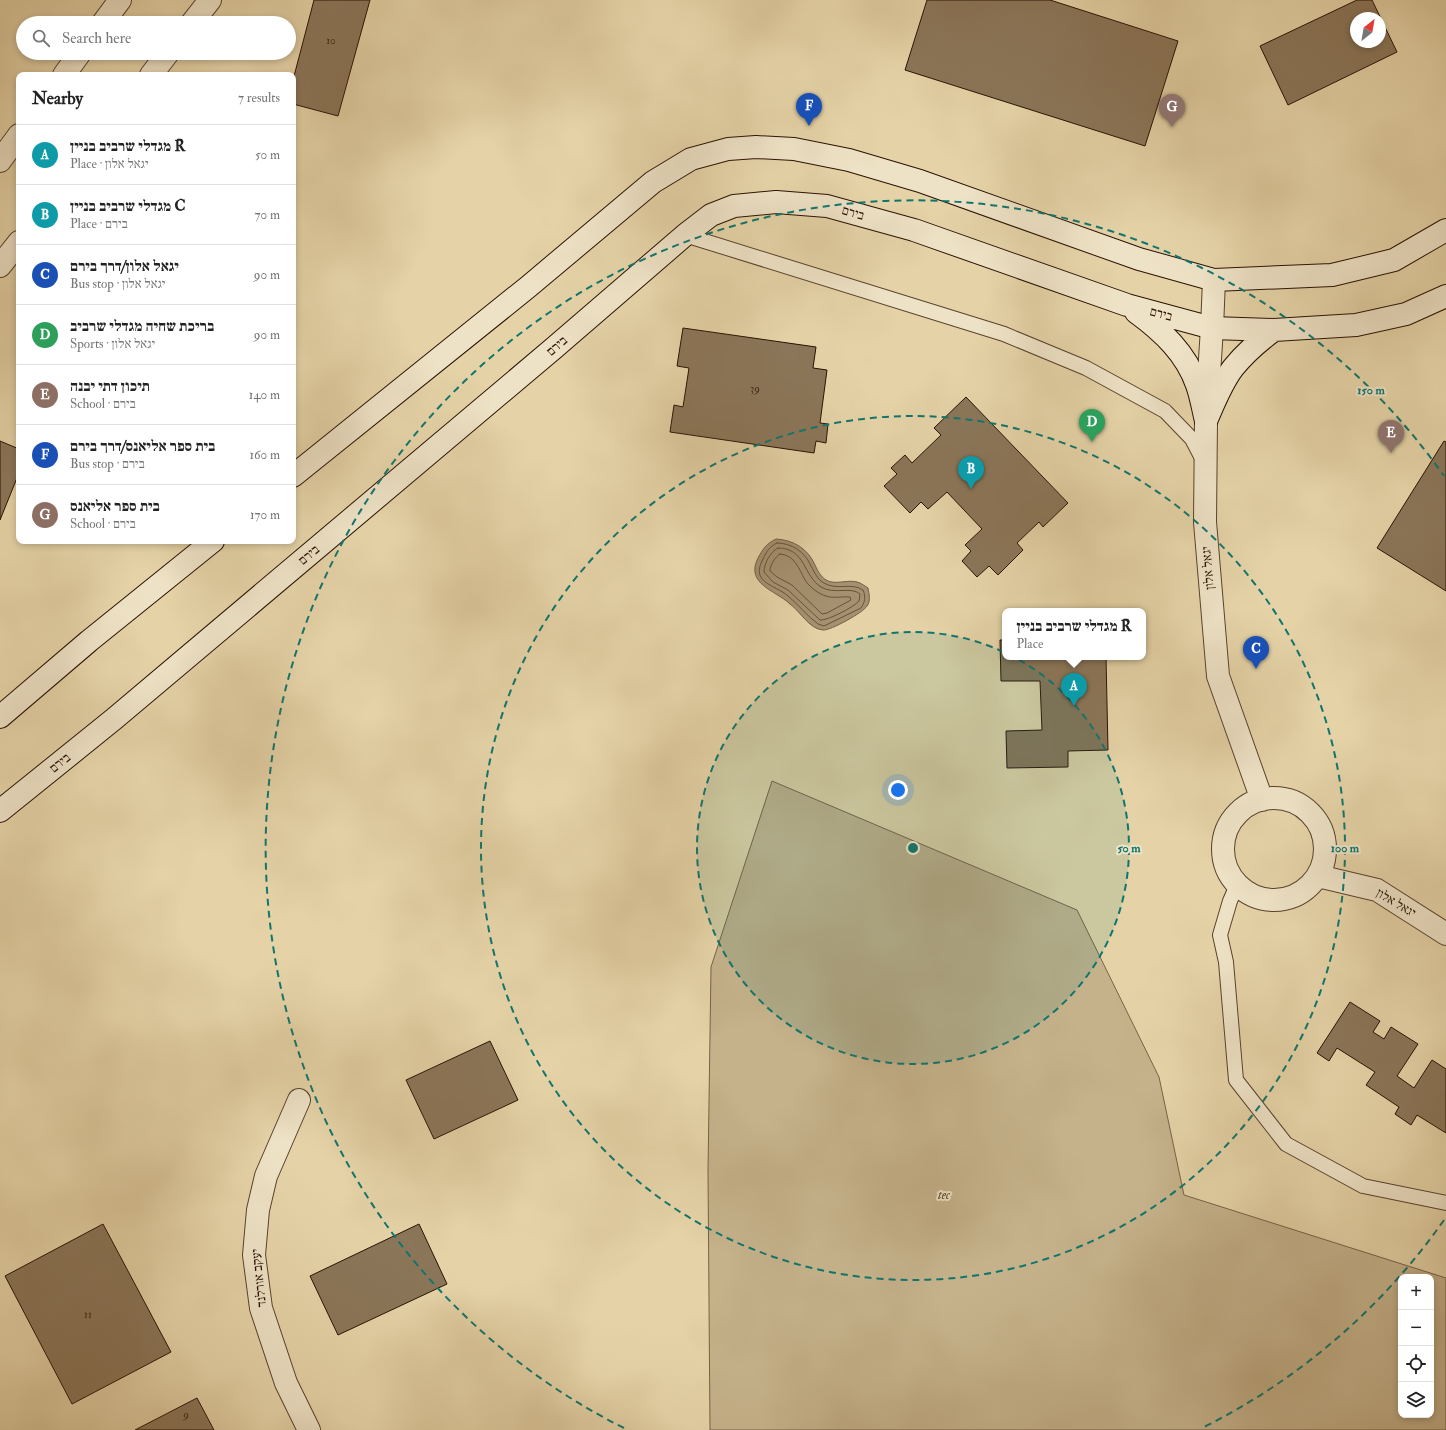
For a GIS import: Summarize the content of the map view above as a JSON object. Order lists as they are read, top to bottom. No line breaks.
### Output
{"streets":{"street":["בירם","יגאל אלון","יעקב אורלנד"]},"crossings":[["בירם","יגאל אלון"]],"parks":["tec"],"house_numbers":["10","39","11","9"],"north":"top right","page":{"search":"Search here","heading":["Nearby","7 results"],"pins":["F","G","D","E","B","C","A"],"list":[{"mark":"A","name":"מגדלי שרביב בניין R","note":"Place · יגאל אלון","value":"50 m"},{"mark":"B","name":"מגדלי שרביב בניין C","note":"Place · בירם","value":"70 m"},{"mark":"C","name":"יגאל אלון/דרך בירם","note":"Bus stop · יגאל אלון","value":"90 m"},{"mark":"D","name":"בריכת שחיה מגדלי שרביב","note":"Sports · יגאל אלון","value":"90 m"},{"mark":"E","name":"תיכון דתי יבנה","note":"School · בירם","value":"140 m"},{"mark":"F","name":"בית ספר אליאנס/דרך בירם","note":"Bus stop · בירם","value":"160 m"},{"mark":"G","name":"בית ספר אליאנס","note":"School · בירם","value":"170 m"}],"popup":["מגדלי שרביב בניין R","Place"],"map_buttons":["+","−"]},"rings":["150 m","50 m","100 m"]}
